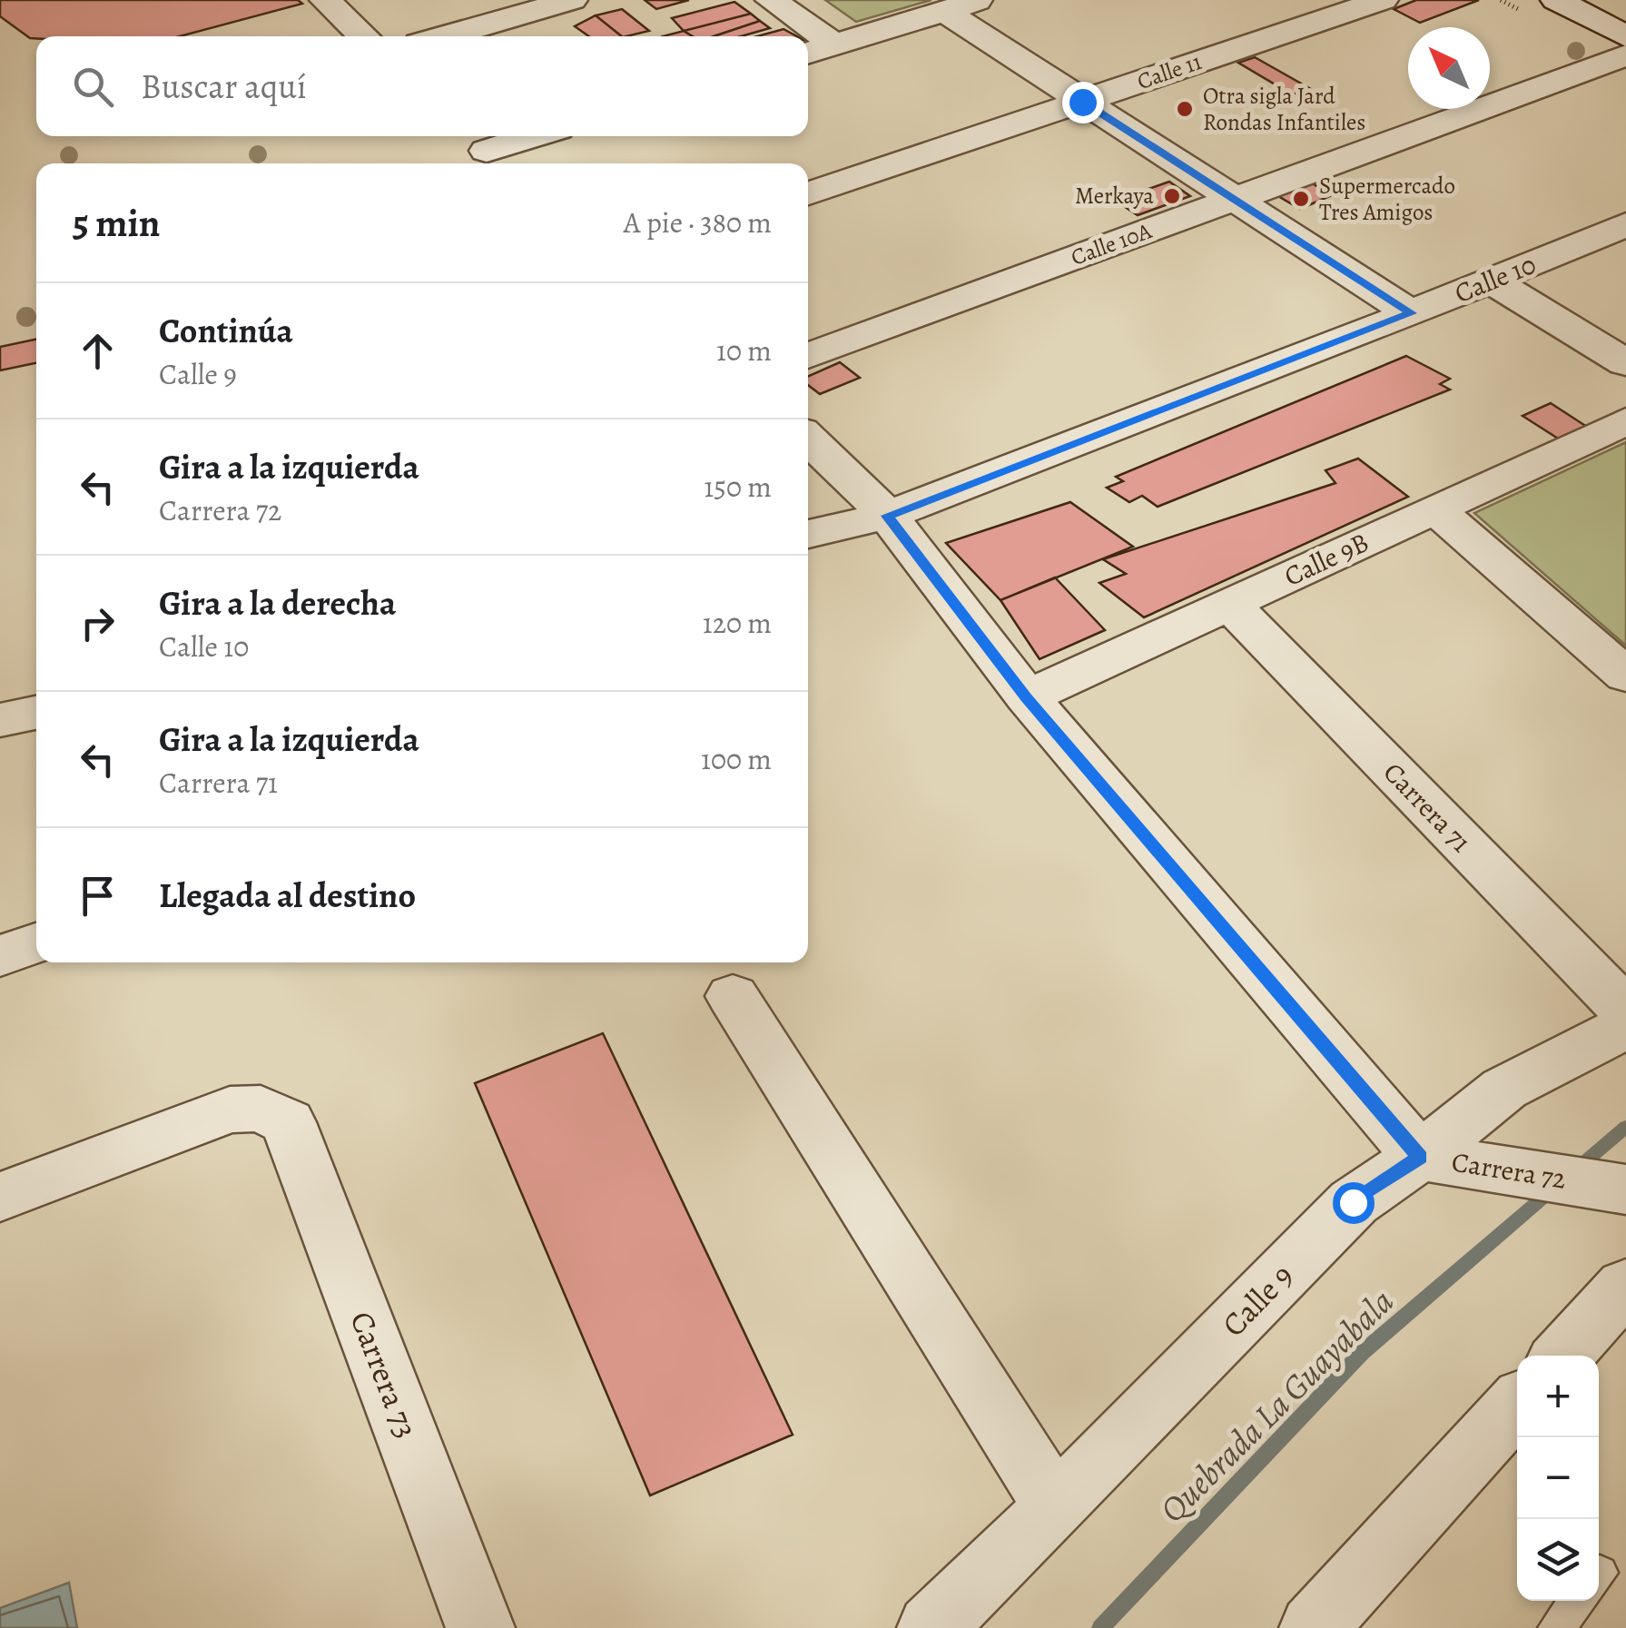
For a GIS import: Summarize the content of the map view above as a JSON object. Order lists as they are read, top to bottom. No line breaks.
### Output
{"streets":{"street":["Calle 11","Calle 10A","Calle 10","Calle 9B","Carrera 71","Carrera 72","Calle 9","Carrera 73"]},"crossings":[["Calle 10","Carrera 72"],["Calle 9B","Carrera 71"],["Calle 9B","Carrera 72"],["Carrera 72","Calle 9"]],"water":["Quebrada La Guayabala"],"places":["Otra sigla Jard Rondas Infantiles","Merkaya","Supermercado Tres Amigos"],"north":"top left","page":{"search":"Buscar aquí","heading":["5 min","A pie · 380 m"],"list":[["Continúa","Calle 9","10 m"],["Gira a la izquierda","Carrera 72","150 m"],["Gira a la derecha","Calle 10","120 m"],["Gira a la izquierda","Carrera 71","100 m"],"Llegada al destino"],"map_buttons":["+","−"]}}
